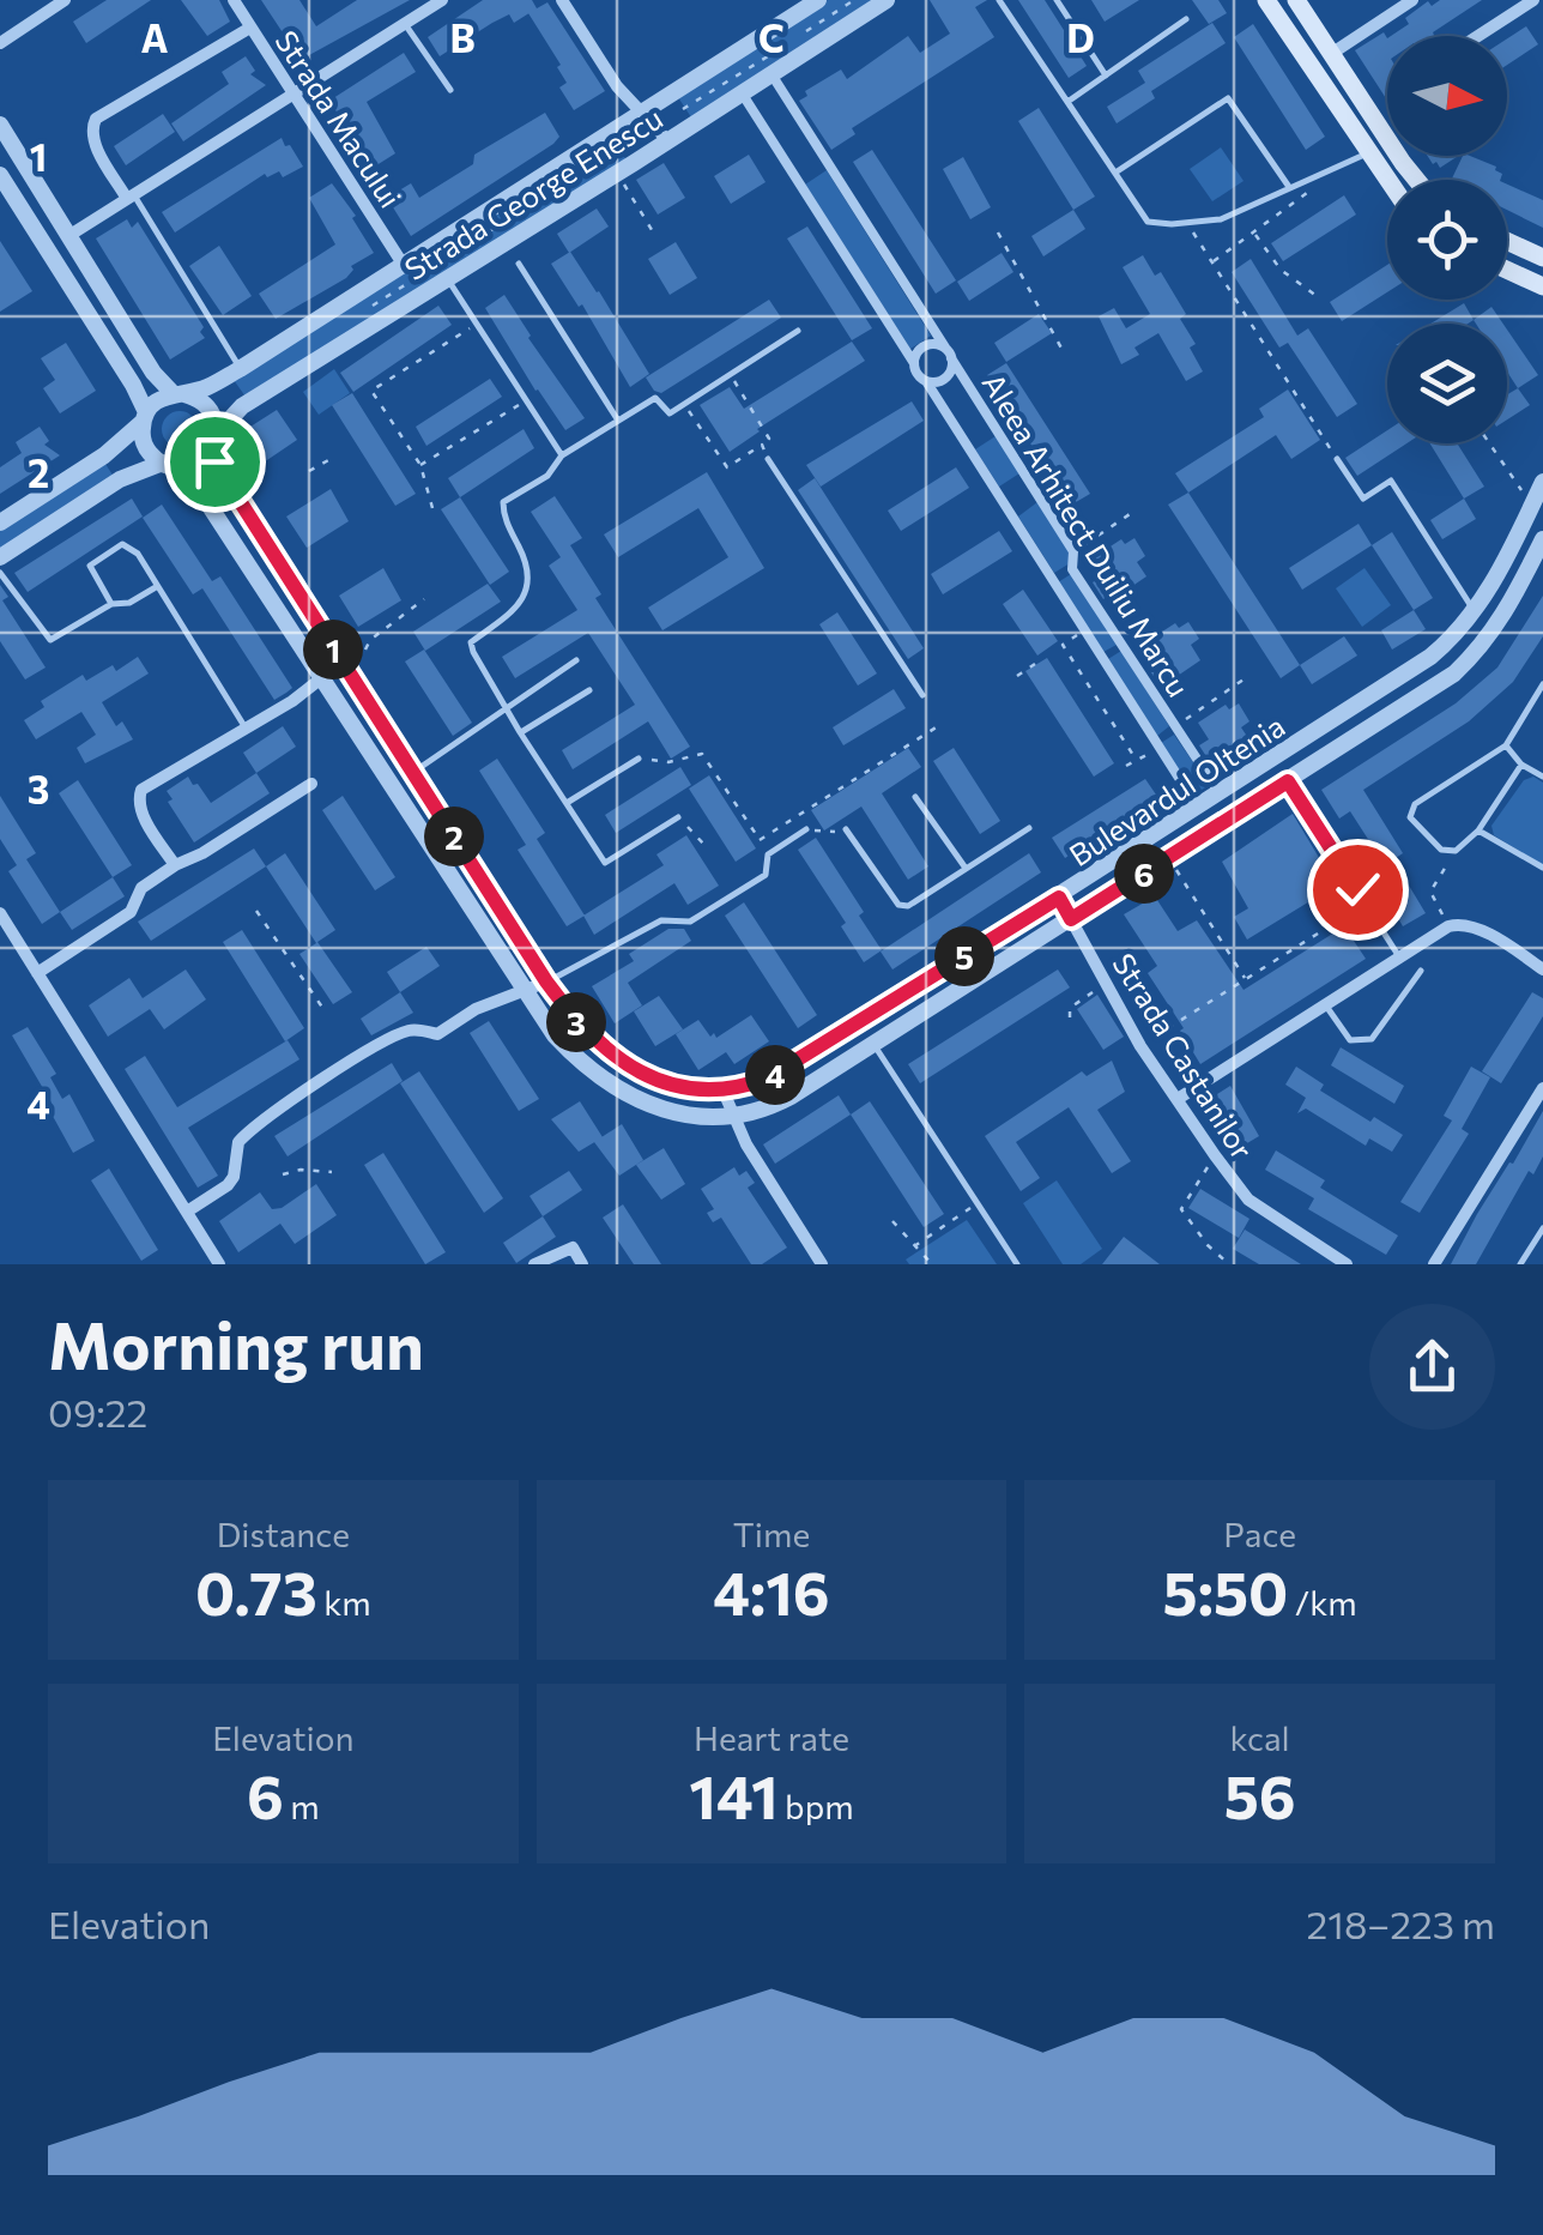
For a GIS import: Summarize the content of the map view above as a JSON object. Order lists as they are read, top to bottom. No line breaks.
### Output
{"streets":{"street":["Strada Macului","Strada George Enescu","Aleea Arhitect Duiliu Marcu","Bulevardul Oltenia","Strada Castanilor"]},"crossings":[["Strada Macului","Strada George Enescu"],["Strada George Enescu","Aleea Arhitect Duiliu Marcu"],["Strada George Enescu","Bulevardul Oltenia"],["Aleea Arhitect Duiliu Marcu","Bulevardul Oltenia"],["Bulevardul Oltenia","Strada Castanilor"]],"north":"right","page":{"pins":["1","2","6","5","3","4"],"heading":["Morning run","09:22"],"stats":[["Distance","0.73 km"],["Time","4:16"],["Pace","5:50 /km"],["Elevation","6 m"],["Heart rate","141 bpm"],["kcal","56"]],"chart":["Elevation","218–223 m"]},"grid":{"columns":["A","B","C","D"],"rows":["1","2","3","4"]}}
